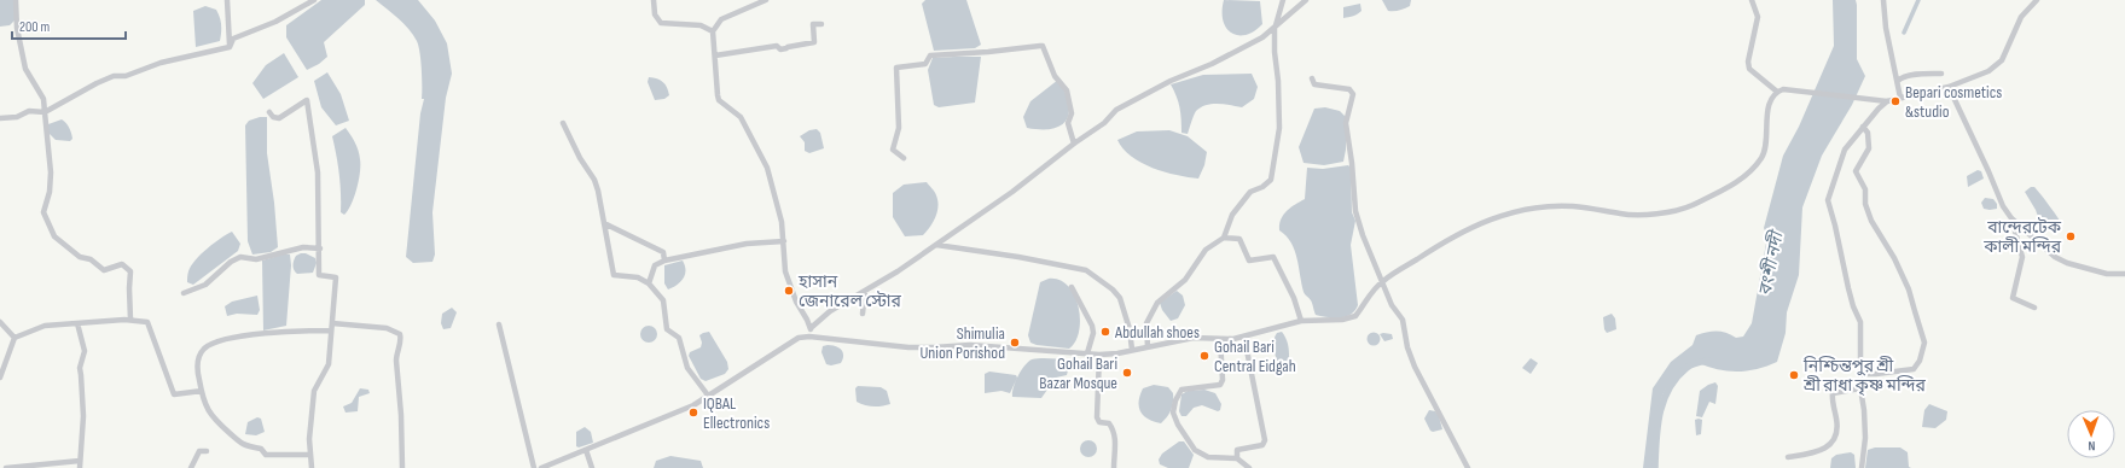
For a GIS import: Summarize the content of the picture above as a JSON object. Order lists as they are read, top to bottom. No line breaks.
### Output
{"water":["বংশী নদী"],"places":["Bepari cosmetics &studio","বান্দেরটেক কালী মন্দির","হাসান জেনারেল স্টোর","Abdullah shoes","Shimulia Union Porishod","Gohail Bari Central Eidgah","Gohail Bari Bazar Mosque","নিশ্চিন্তপুর শ্রী শ্রী রাধা কৃষ্ণ মন্দির","IQBAL Ellectronics"],"scale_bar":"200 m","north":"bottom"}
